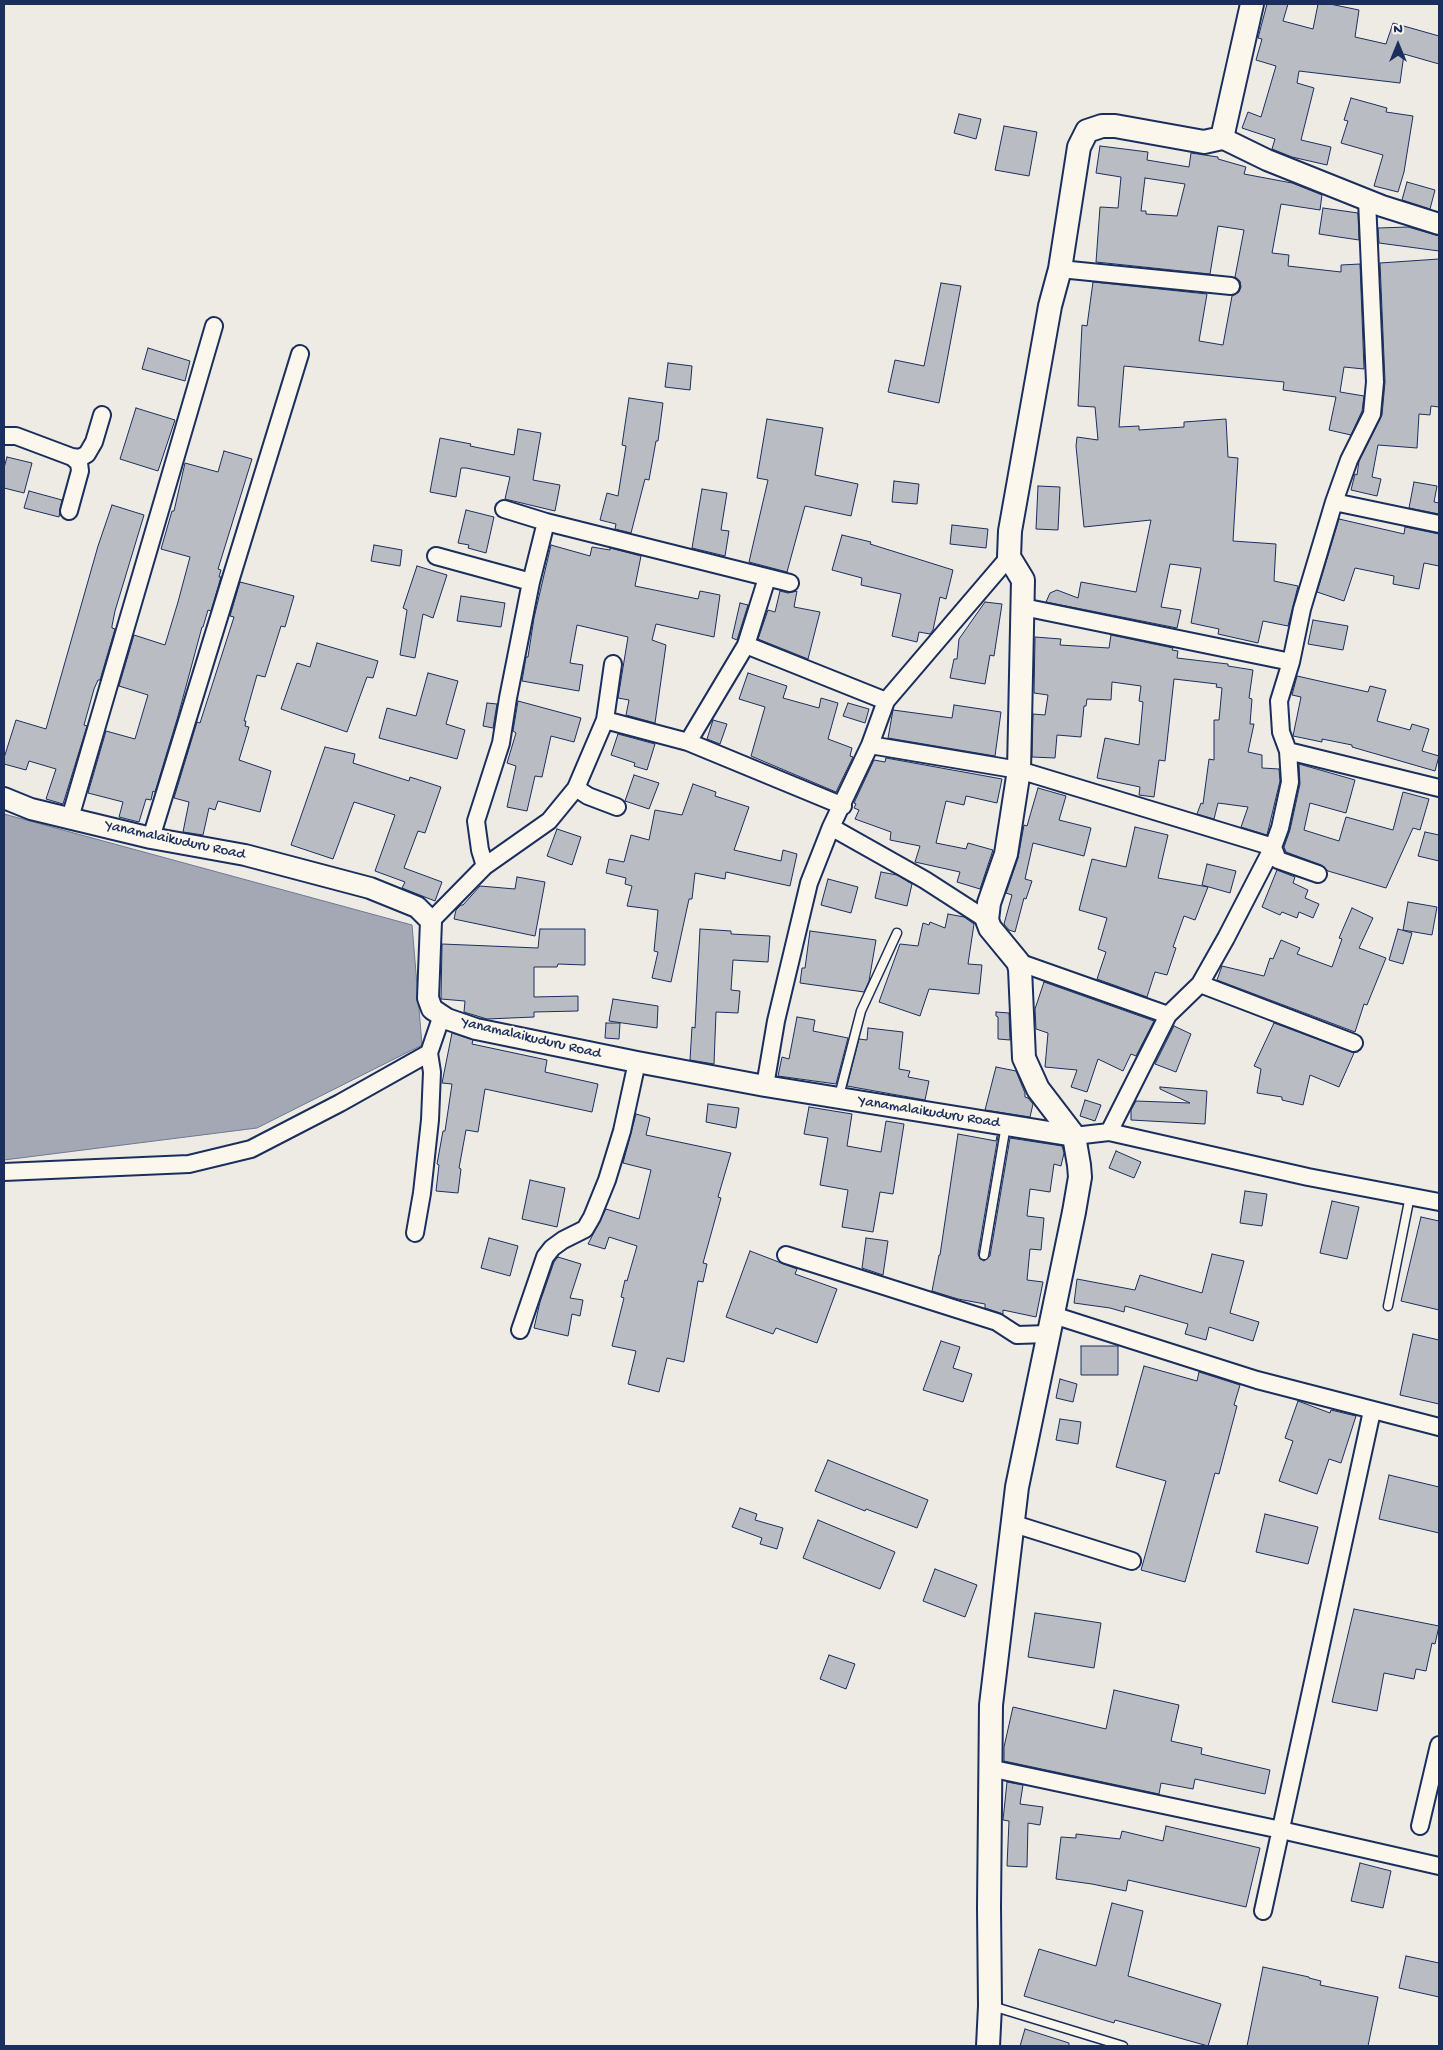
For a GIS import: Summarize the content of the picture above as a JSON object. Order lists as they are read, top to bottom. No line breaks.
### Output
{"streets":{"street":["Yanamalaikuduru Road"]},"north":"top"}
